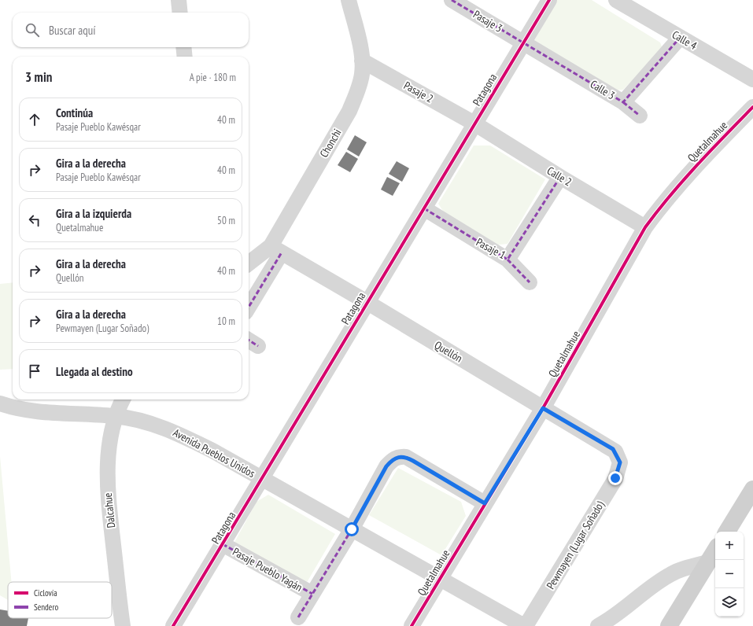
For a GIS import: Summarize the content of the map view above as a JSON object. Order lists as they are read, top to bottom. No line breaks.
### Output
{"streets":{"street":["Pasaje 3","Calle 4","Patagona","Calle 3","Pasaje 2","Quetalmahue","Chonchi","Calle 2","Pasaje 1","Quellón","Avenida Pueblos Unidos","Dalcahue","Pewmayen (Lugar Soñado)","Pasaje Pueblo Yagán"]},"crossings":[["Pasaje 3","Patagona"],["Pasaje 3","Calle 3"],["Calle 4","Calle 3"],["Patagona","Calle 3"],["Patagona","Pasaje 2"],["Patagona","Calle 2"],["Patagona","Pasaje 1"],["Patagona","Quellón"],["Patagona","Avenida Pueblos Unidos"],["Patagona","Pasaje Pueblo Yagán"],["Pasaje 2","Chonchi"],["Pasaje 2","Calle 2"],["Quetalmahue","Calle 2"],["Quetalmahue","Quellón"],["Quetalmahue","Avenida Pueblos Unidos"],["Quetalmahue","Pasaje Pueblo Yagán"],["Chonchi","Quellón"],["Calle 2","Pasaje 1"],["Quellón","Pewmayen (Lugar Soñado)"],["Avenida Pueblos Unidos","Dalcahue"],["Avenida Pueblos Unidos","Pewmayen (Lugar Soñado)"],["Avenida Pueblos Unidos","Pasaje Pueblo Yagán"]],"legend":["Ciclovía","Sendero"],"page":{"search":"Buscar aquí","heading":["3 min","A pie · 180 m"],"list":[["Continúa","Pasaje Pueblo Kawésqar","40 m"],["Gira a la derecha","Pasaje Pueblo Kawésqar","40 m"],["Gira a la izquierda","Quetalmahue","50 m"],["Gira a la derecha","Quellón","40 m"],["Gira a la derecha","Pewmayen (Lugar Soñado)","10 m"],"Llegada al destino"],"map_buttons":["+","−"]}}
